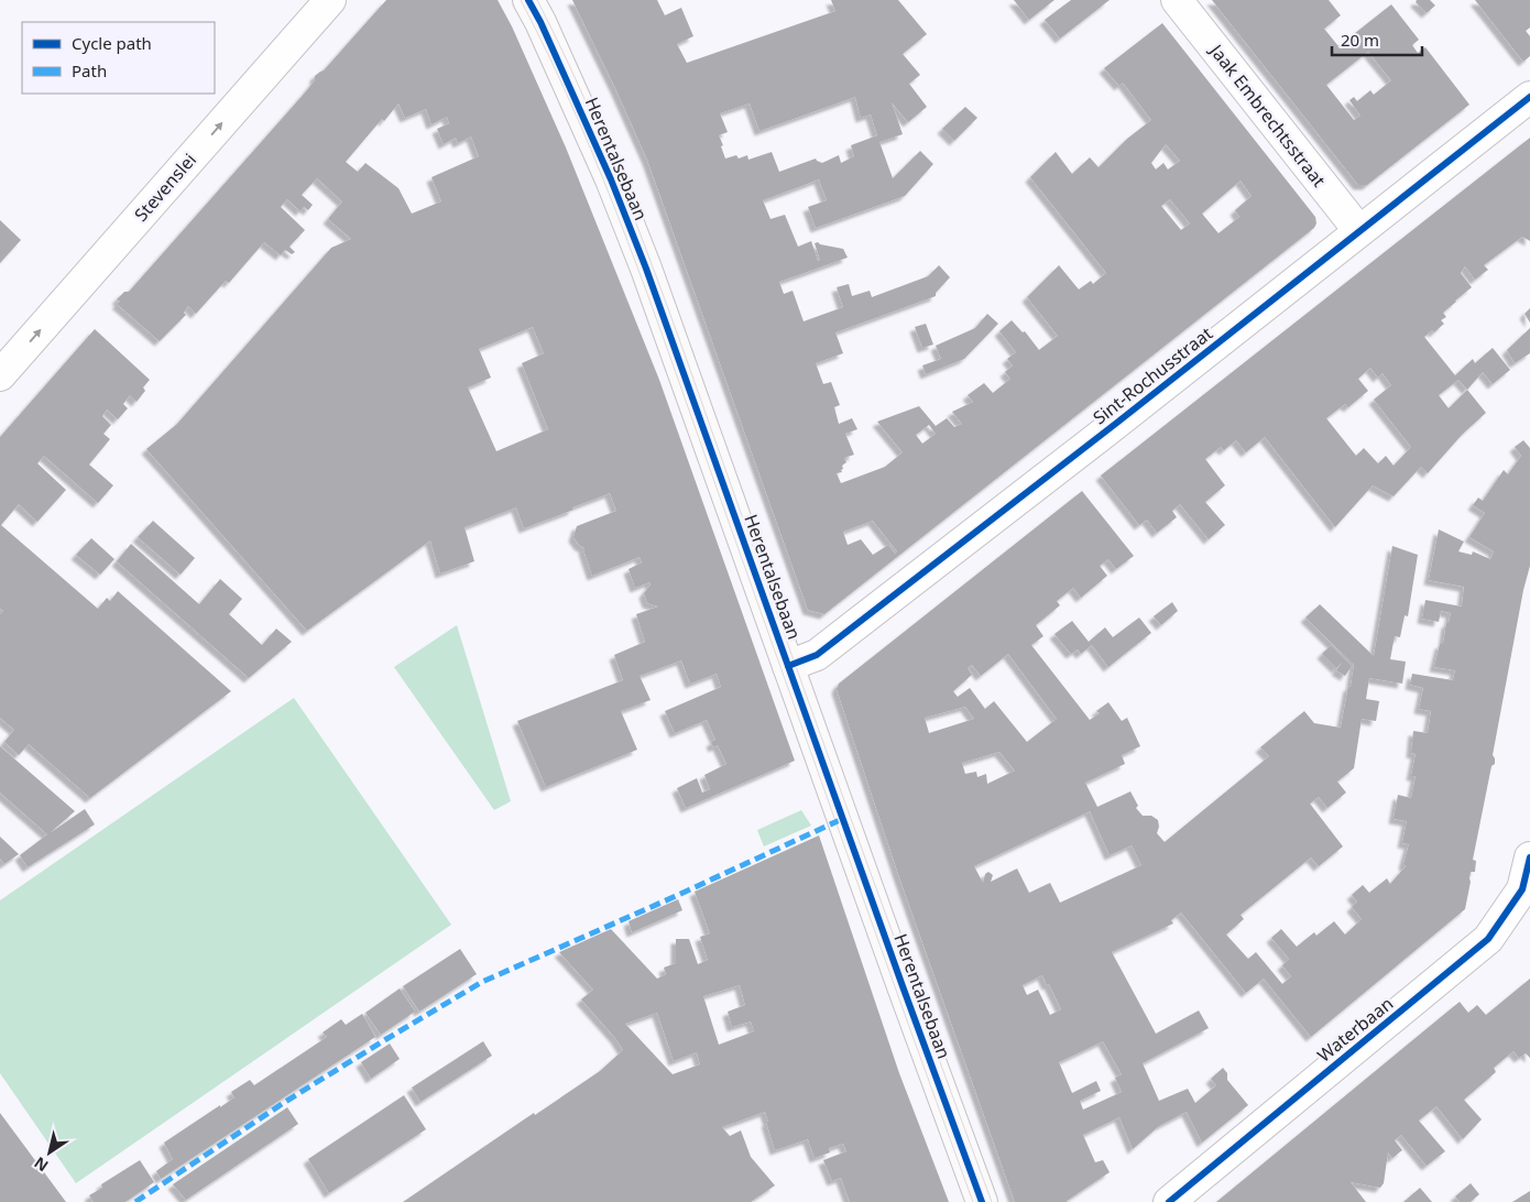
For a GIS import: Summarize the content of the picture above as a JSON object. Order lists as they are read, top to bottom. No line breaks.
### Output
{"streets":{"street":["Jaak Embrechtsstraat","Herentalsebaan","Stevenslei","Sint-Rochusstraat","Waterbaan"]},"crossings":[["Jaak Embrechtsstraat","Sint-Rochusstraat"],["Herentalsebaan","Sint-Rochusstraat"]],"one_way":["Stevenslei"],"legend":["Cycle path","Path"],"scale_bar":"20 m","north":"bottom left"}
